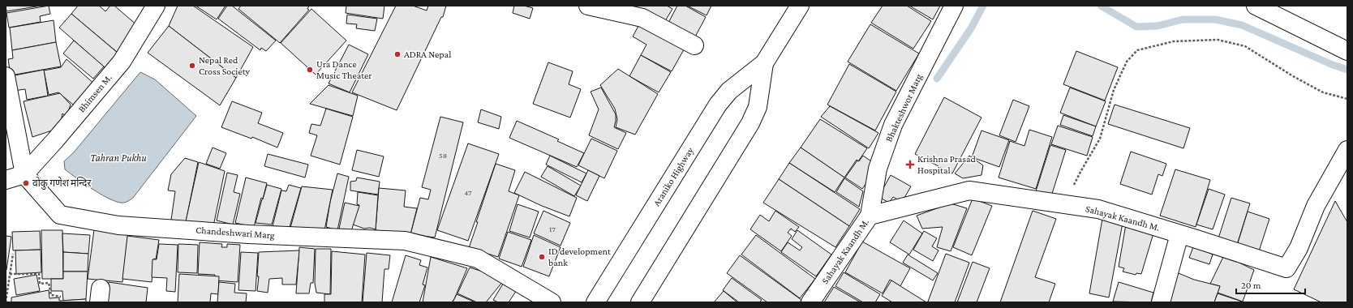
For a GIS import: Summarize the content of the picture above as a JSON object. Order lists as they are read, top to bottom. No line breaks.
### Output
{"streets":{"main road":["Bhimsen M.","Bhakteshwor Marg","Araniko Highway","Sahayak Kaandh M.","Chandeshwari Marg"]},"crossings":[["Bhimsen M.","Chandeshwari Marg"],["Bhakteshwor Marg","Sahayak Kaandh M."]],"water":["Tahran Pukhu"],"places":{"other":["ADRA Nepal","Nepal Red Cross Society","Ura Dance Music Theater","वोकु गणेश मन्दिर","ID development bank"],"health":["Krishna Prasad Hospital"]},"house_numbers":["58","47","17"],"scale_bar":"20 m"}
